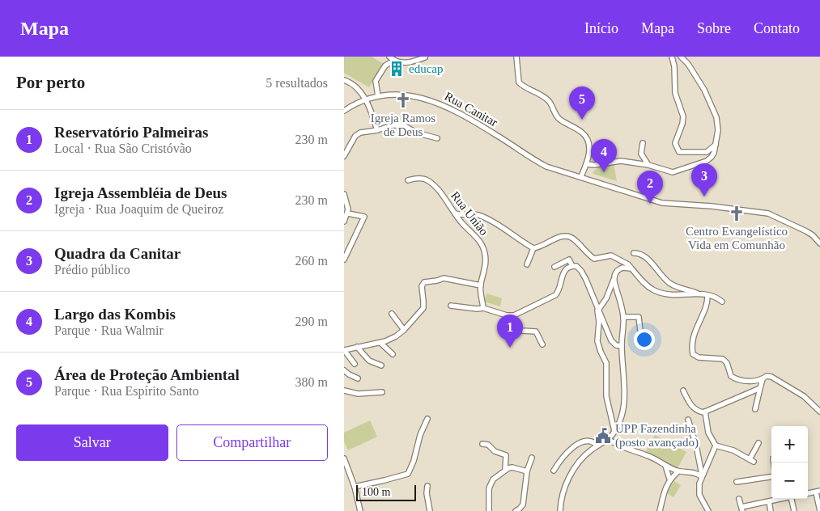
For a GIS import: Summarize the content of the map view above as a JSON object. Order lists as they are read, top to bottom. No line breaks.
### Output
{"streets":{"street":["Rua Canitar","Rua União"]},"places":{"building":["educap"],"church":["Igreja Ramos de Deus","Centro Evangelístico Vida em Comunhão"],"public building":["UPP Fazendinha (posto avançado)"]},"scale_bar":"100 m","page":{"header":"Mapa","nav":["Início","Mapa","Sobre","Contato"],"heading":["Por perto","5 resultados"],"pins":["5","4","3","2","1"],"list":[{"mark":"1","name":"Reservatório Palmeiras","note":"Local · Rua São Cristóvão","value":"230 m"},{"mark":"2","name":"Igreja Assembléia de Deus","note":"Igreja · Rua Joaquim de Queiroz","value":"230 m"},{"mark":"3","name":"Quadra da Canitar","note":"Prédio público","value":"260 m"},{"mark":"4","name":"Largo das Kombis","note":"Parque · Rua Walmir","value":"290 m"},{"mark":"5","name":"Área de Proteção Ambiental","note":"Parque · Rua Espírito Santo","value":"380 m"}],"buttons":["Salvar","Compartilhar"],"map_buttons":["+","−"],"scale":"100 m"}}
